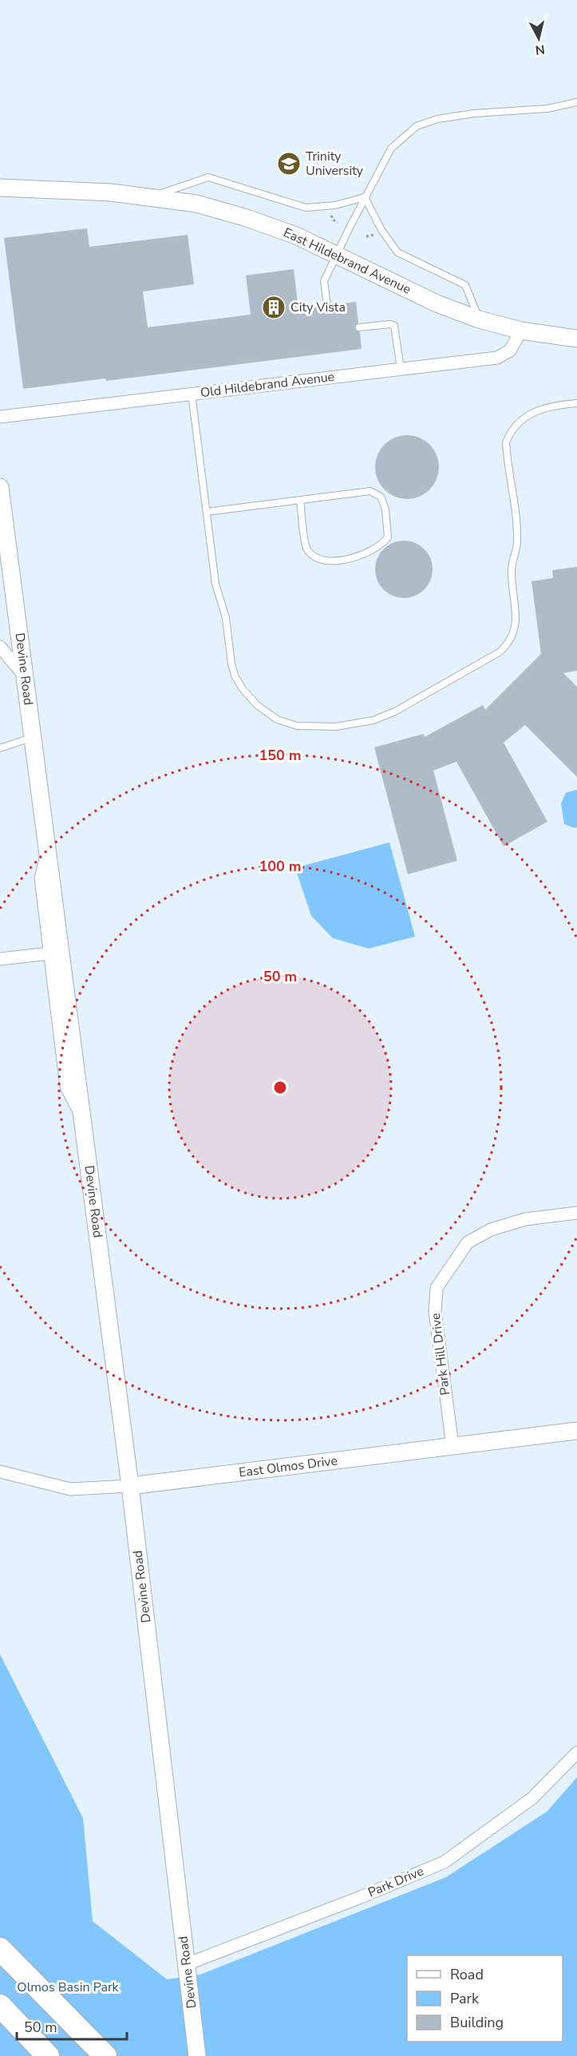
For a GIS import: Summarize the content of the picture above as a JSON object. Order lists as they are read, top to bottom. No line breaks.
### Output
{"streets":{"street":["East Hildebrand Avenue","Old Hildebrand Avenue","Devine Road","Park Hill Drive","East Olmos Drive","Park Drive"]},"crossings":[["East Hildebrand Avenue","Old Hildebrand Avenue"],["Devine Road","East Olmos Drive"],["Devine Road","Park Drive"],["Park Hill Drive","East Olmos Drive"]],"parks":["Olmos Basin Park"],"places":{"school or university":["Trinity University"],"building":["City Vista"]},"legend":["Road","Park","Building"],"scale_bar":"50 m","north":"bottom","rings":["150 m","100 m","50 m"]}
